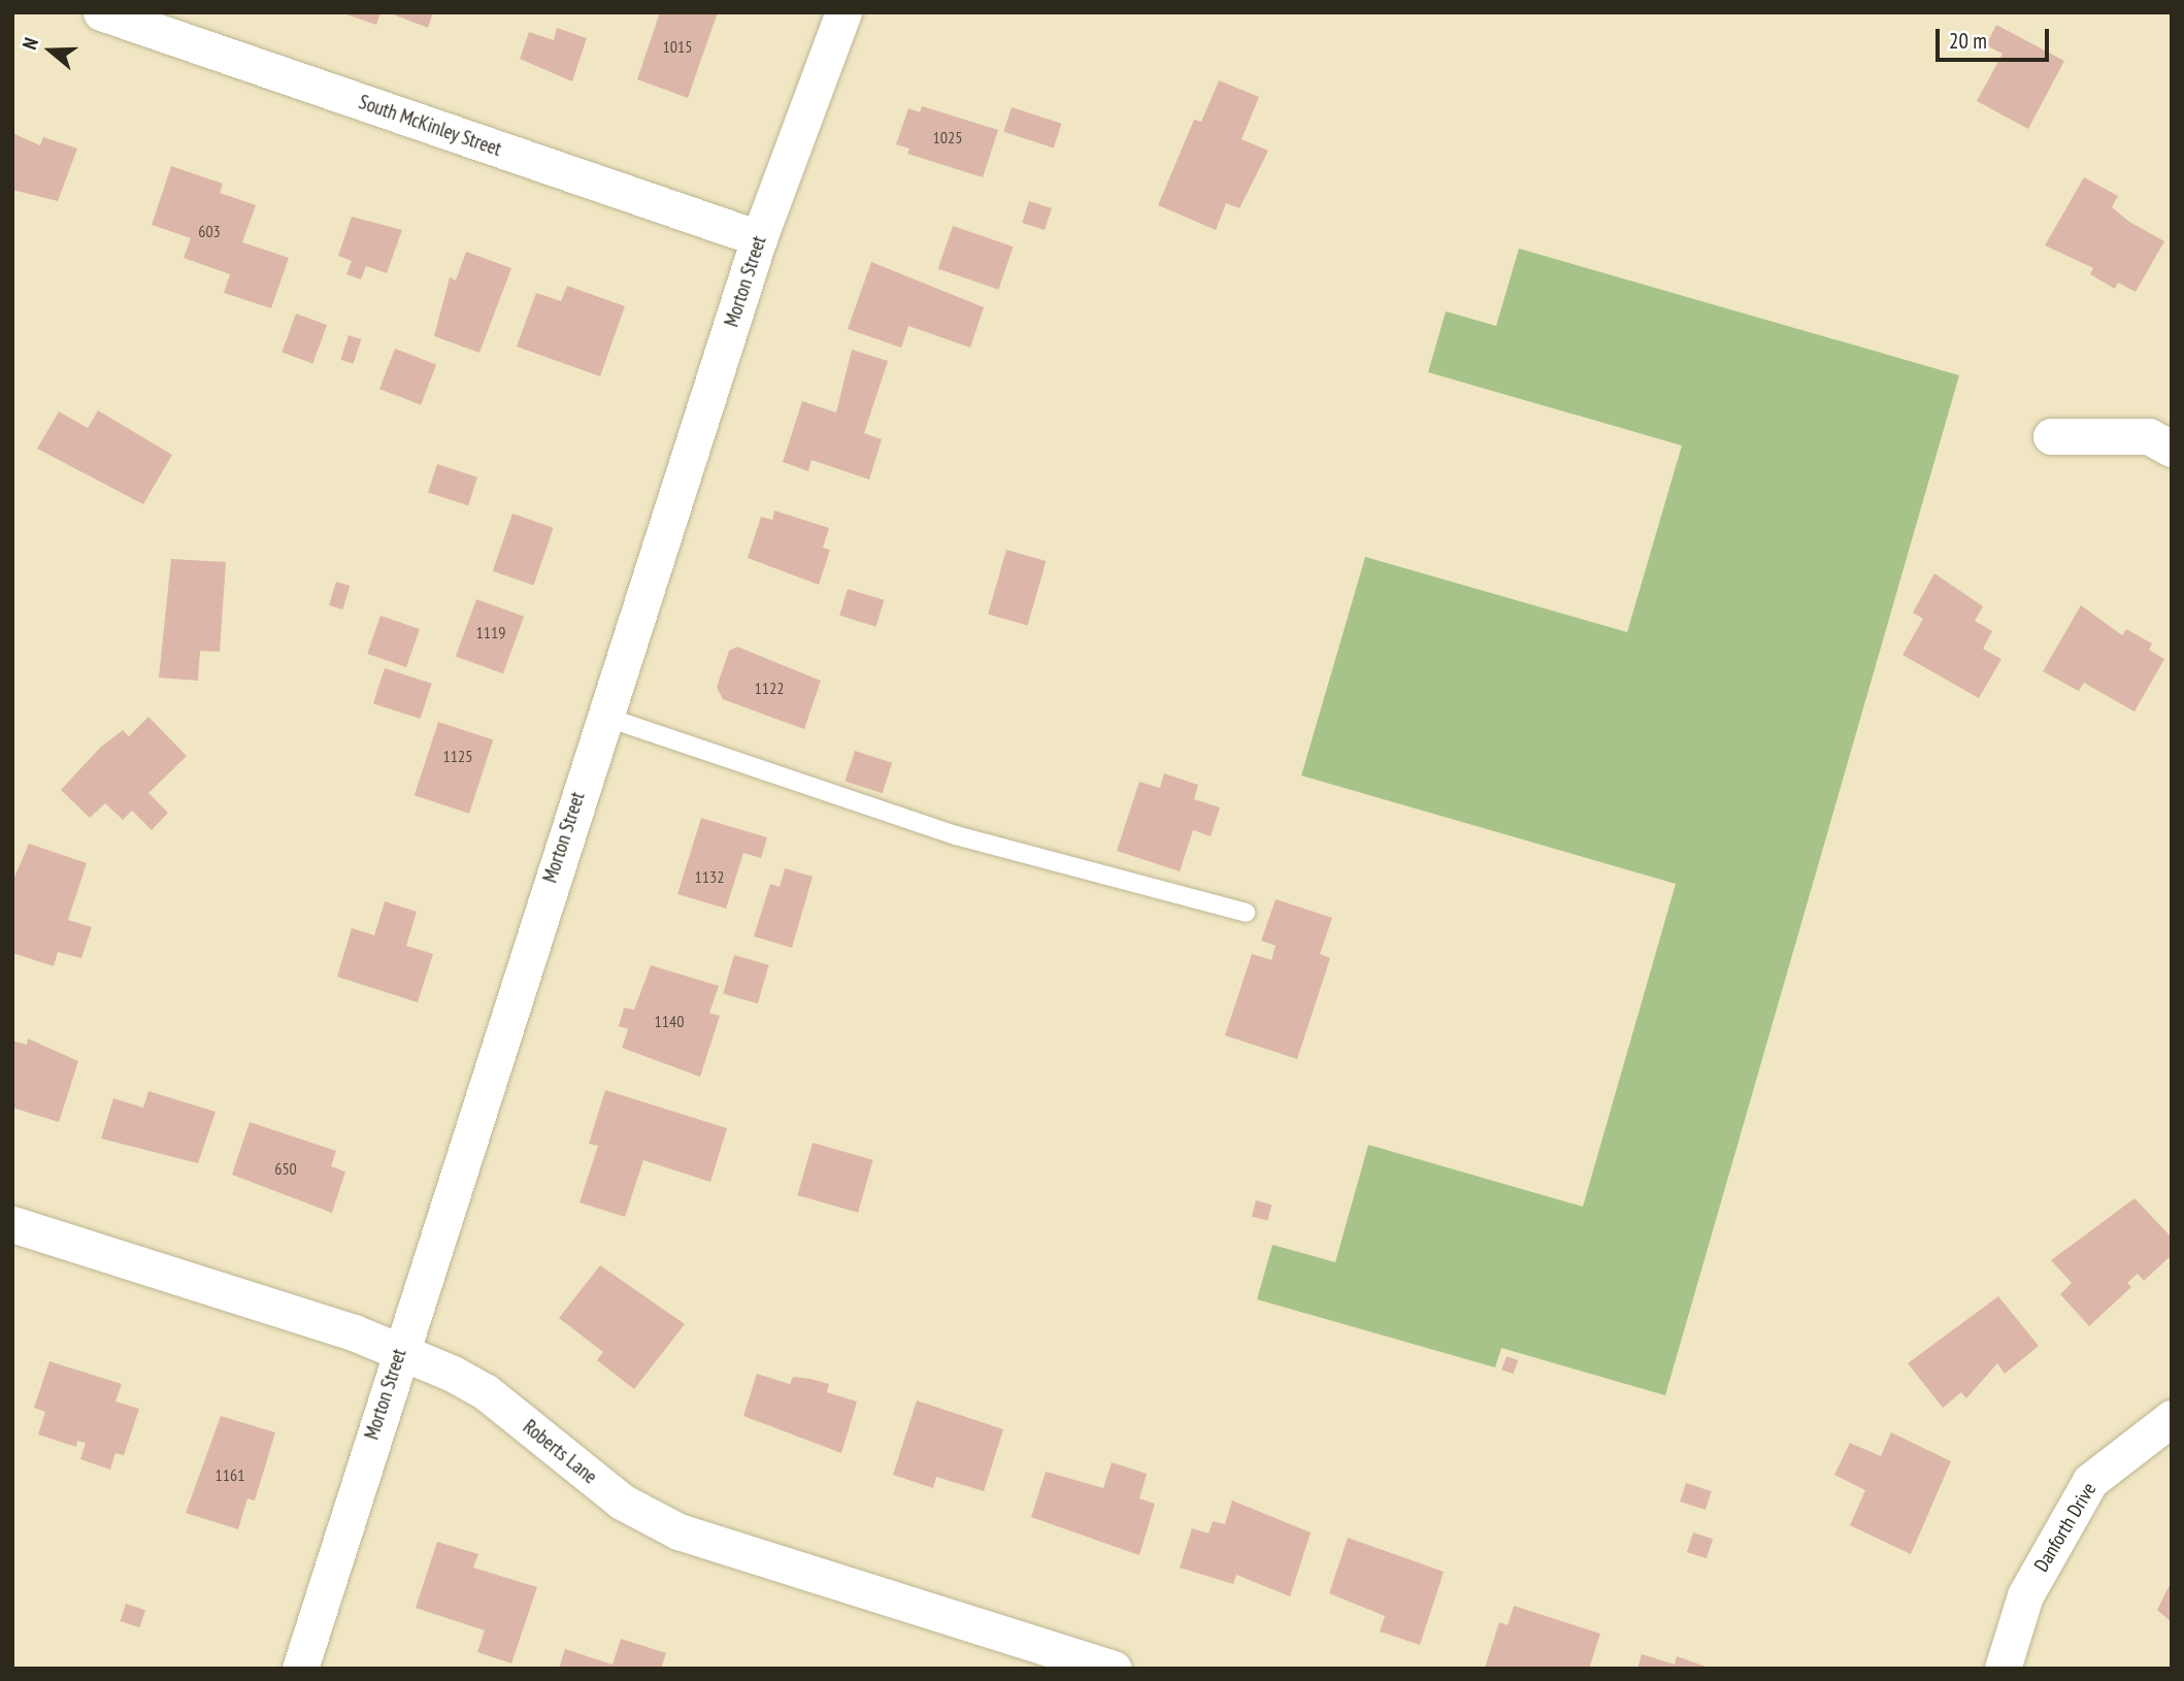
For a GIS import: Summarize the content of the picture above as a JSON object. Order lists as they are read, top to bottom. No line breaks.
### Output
{"streets":{"street":["South McKinley Street","Morton Street","Roberts Lane","Danforth Drive"]},"crossings":[["South McKinley Street","Morton Street"],["Morton Street","Roberts Lane"]],"house_numbers":["1015","1025","603","1119","1122","1125","1132","1140","650","1161"],"scale_bar":"20 m","north":"left"}
